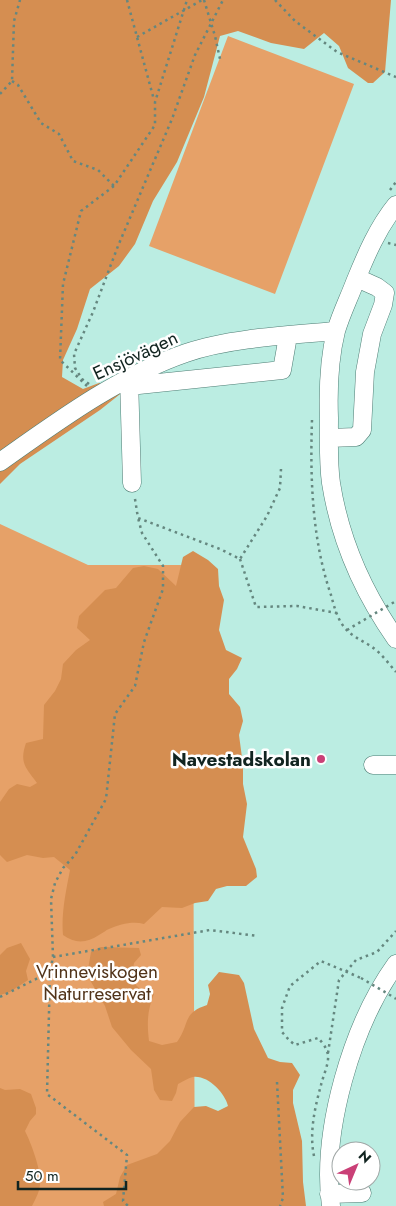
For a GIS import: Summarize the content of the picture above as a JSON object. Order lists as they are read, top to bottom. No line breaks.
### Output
{"streets":{"street":["Ensjövägen"]},"parks":["Vrinneviskogen Naturreservat"],"places":["Navestadskolan"],"scale_bar":"50 m","north":"top right"}
